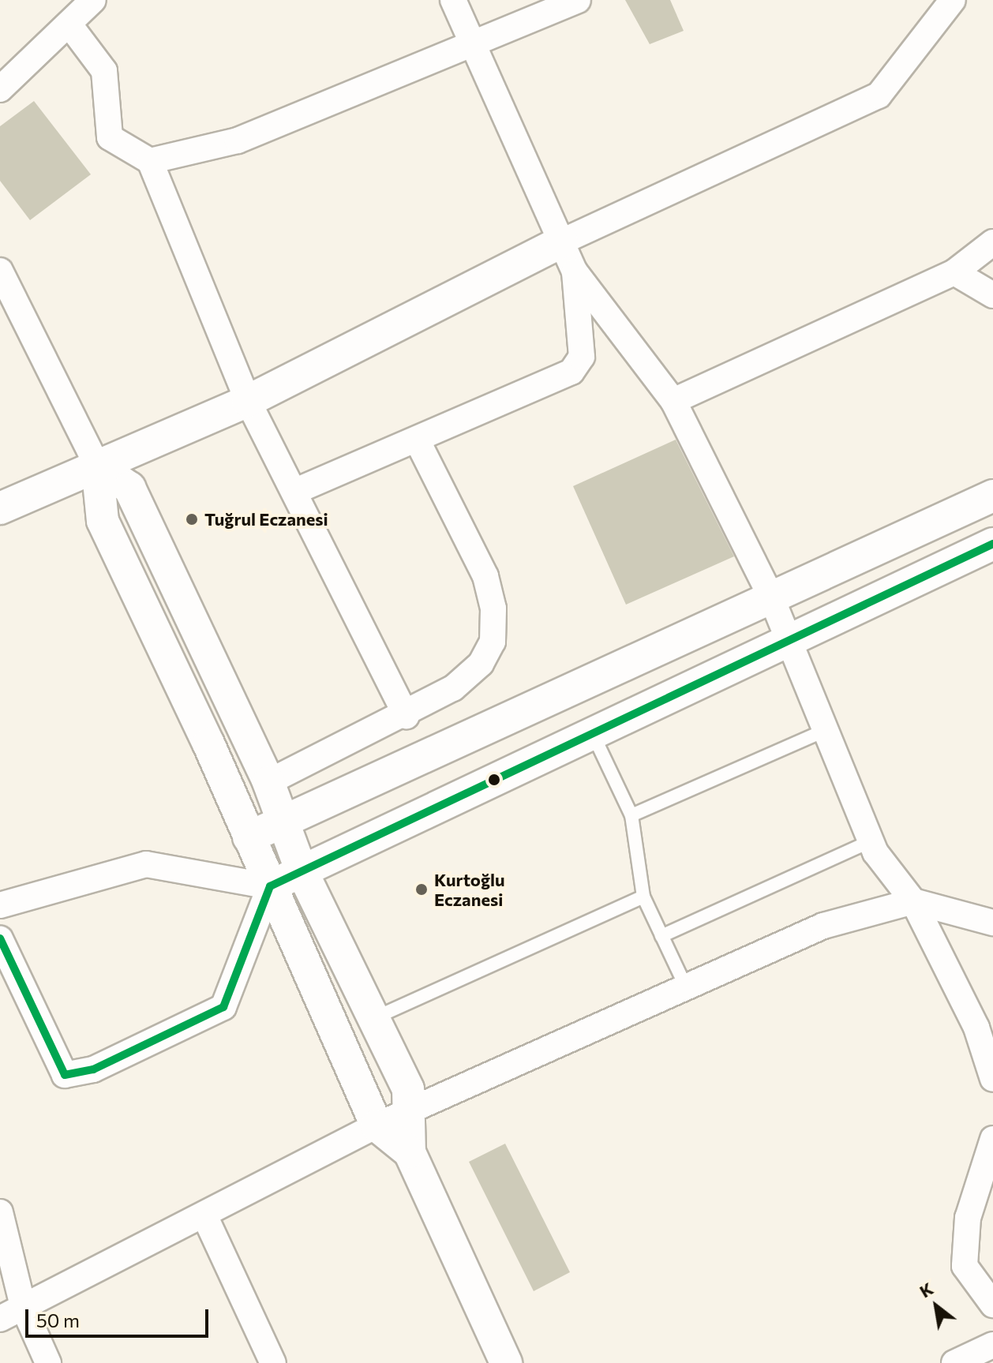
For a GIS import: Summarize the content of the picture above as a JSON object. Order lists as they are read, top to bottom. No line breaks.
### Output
{"places":["Tuğrul Eczanesi","Kurtoğlu Eczanesi"],"scale_bar":"50 m","north":"top left"}
